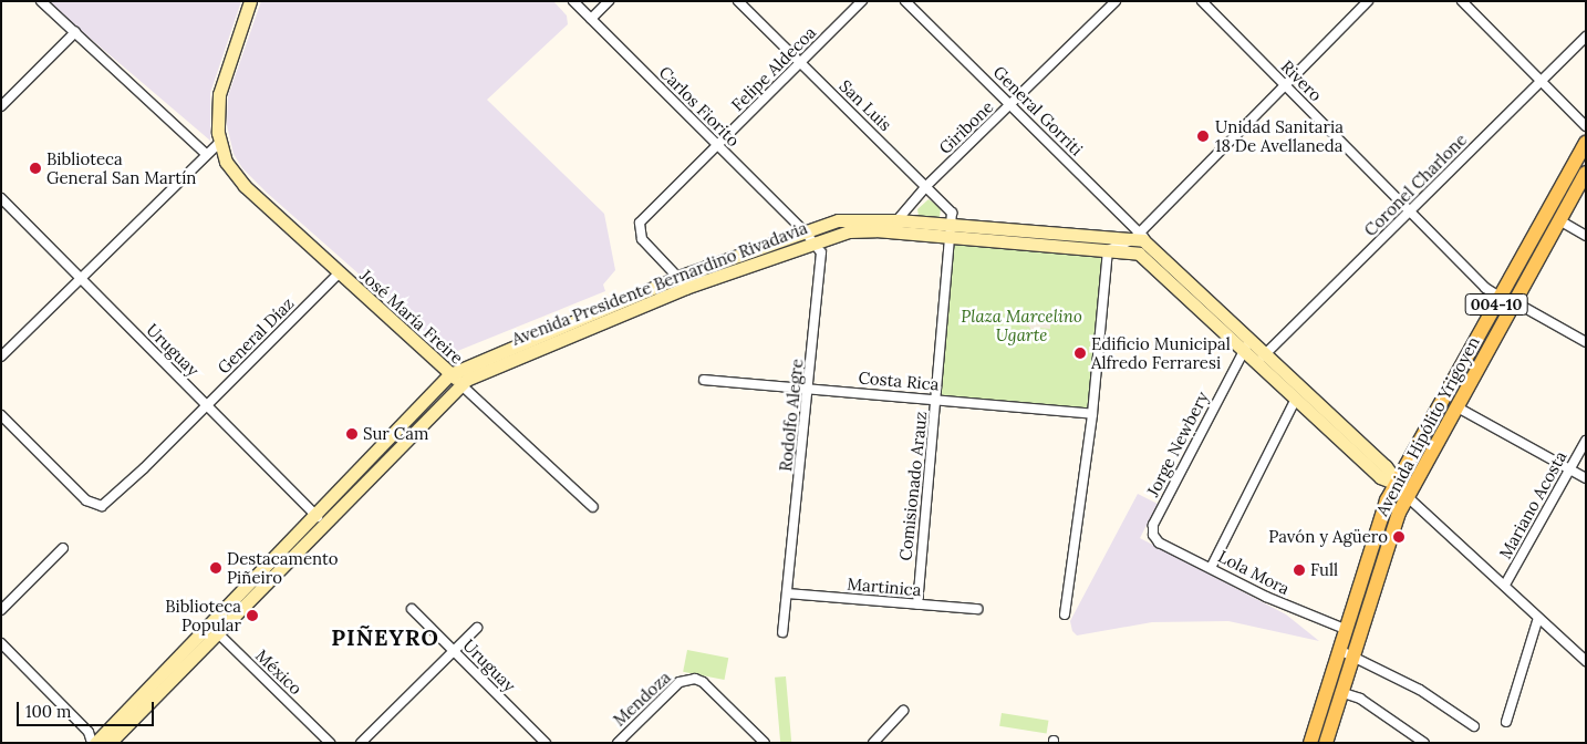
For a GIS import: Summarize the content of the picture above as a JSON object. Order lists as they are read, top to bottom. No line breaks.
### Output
{"streets":{"main road":["Avenida Presidente Bernardino Rivadavia","004-10","José María Freire","Avenida Hipólito Yrigoyen"],"street":["Felipe Aldecoa","Rivero","San Luis","Carlos Fiorito","General Gorriti","Giribone","Coronel Charlone","General Díaz","Uruguay","Costa Rica","Rodolfo Alegre","Jorge Newbery","Comisionado Arauz","Mariano Acosta","Lola Mora","Martinica","México","Mendoza"]},"crossings":[["Felipe Aldecoa","San Luis"],["Felipe Aldecoa","Carlos Fiorito"],["Felipe Aldecoa","Avenida Presidente Bernardino Rivadavia"],["Rivero","Coronel Charlone"],["Rivero","Avenida Hipólito Yrigoyen"],["San Luis","Giribone"],["San Luis","Avenida Presidente Bernardino Rivadavia"],["San Luis","Comisionado Arauz"],["Carlos Fiorito","Avenida Presidente Bernardino Rivadavia"],["Carlos Fiorito","Rodolfo Alegre"],["General Gorriti","Giribone"],["General Gorriti","Avenida Presidente Bernardino Rivadavia"],["Giribone","Avenida Presidente Bernardino Rivadavia"],["Coronel Charlone","Avenida Presidente Bernardino Rivadavia"],["Avenida Presidente Bernardino Rivadavia","José María Freire"],["Avenida Presidente Bernardino Rivadavia","Uruguay"],["Avenida Presidente Bernardino Rivadavia","Rodolfo Alegre"],["Avenida Presidente Bernardino Rivadavia","Avenida Hipólito Yrigoyen"],["Avenida Presidente Bernardino Rivadavia","Jorge Newbery"],["Avenida Presidente Bernardino Rivadavia","Comisionado Arauz"],["Avenida Presidente Bernardino Rivadavia","México"],["José María Freire","General Díaz"],["General Díaz","Uruguay"],["Costa Rica","Rodolfo Alegre"],["Costa Rica","Comisionado Arauz"],["Rodolfo Alegre","Martinica"],["Avenida Hipólito Yrigoyen","Lola Mora"],["Jorge Newbery","Lola Mora"],["Comisionado Arauz","Martinica"]],"districts":["PIÑEYRO"],"parks":["Plaza Marcelino Ugarte"],"places":["Unidad Sanitaria 18 De Avellaneda","Biblioteca General San Martín","Edificio Municipal Alfredo Ferraresi","Sur Cam","Pavón y Agüero","Destacamento Piñeiro","Full","Biblioteca Popular"],"scale_bar":"100 m"}
